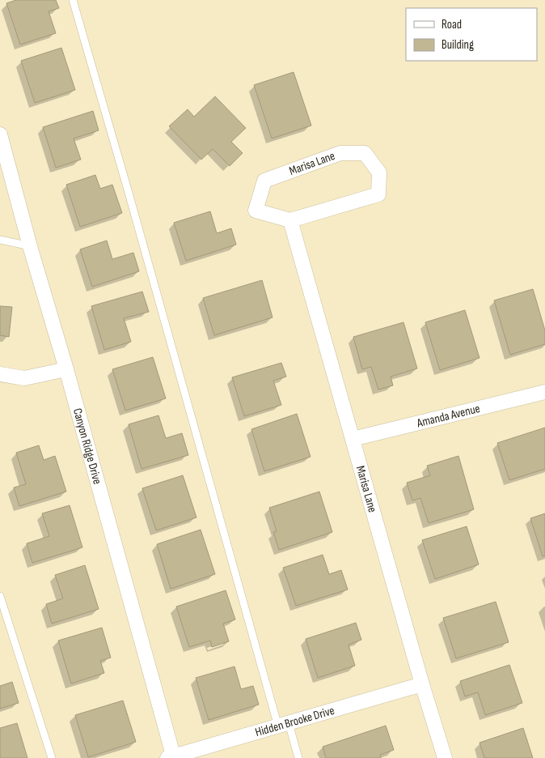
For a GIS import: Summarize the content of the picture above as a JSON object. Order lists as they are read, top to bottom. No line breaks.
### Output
{"streets":{"street":["Marisa Lane","Amanda Avenue","Canyon Ridge Drive","Hidden Brooke Drive"]},"crossings":[["Marisa Lane","Amanda Avenue"],["Marisa Lane","Hidden Brooke Drive"],["Canyon Ridge Drive","Hidden Brooke Drive"]],"legend":["Road","Building"]}
